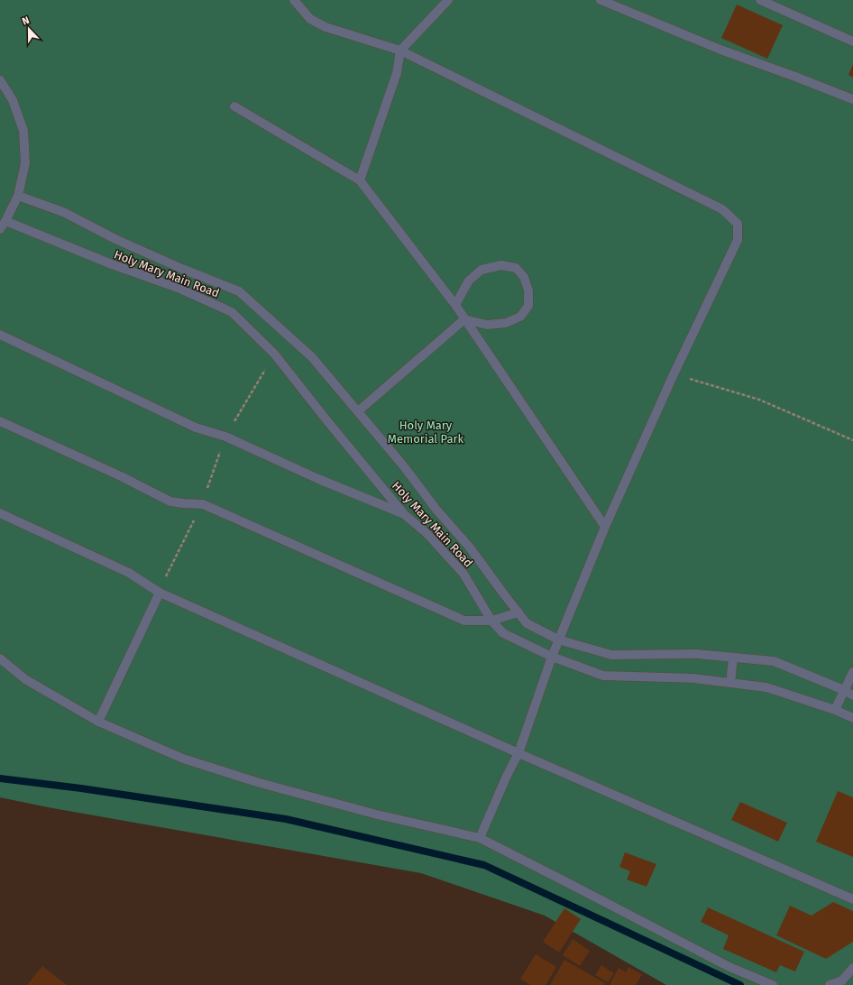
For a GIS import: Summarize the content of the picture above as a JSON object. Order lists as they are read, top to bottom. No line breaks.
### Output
{"streets":{"lane":["Holy Mary Main Road"]},"parks":["Holy Mary Memorial Park"],"north":"top"}
